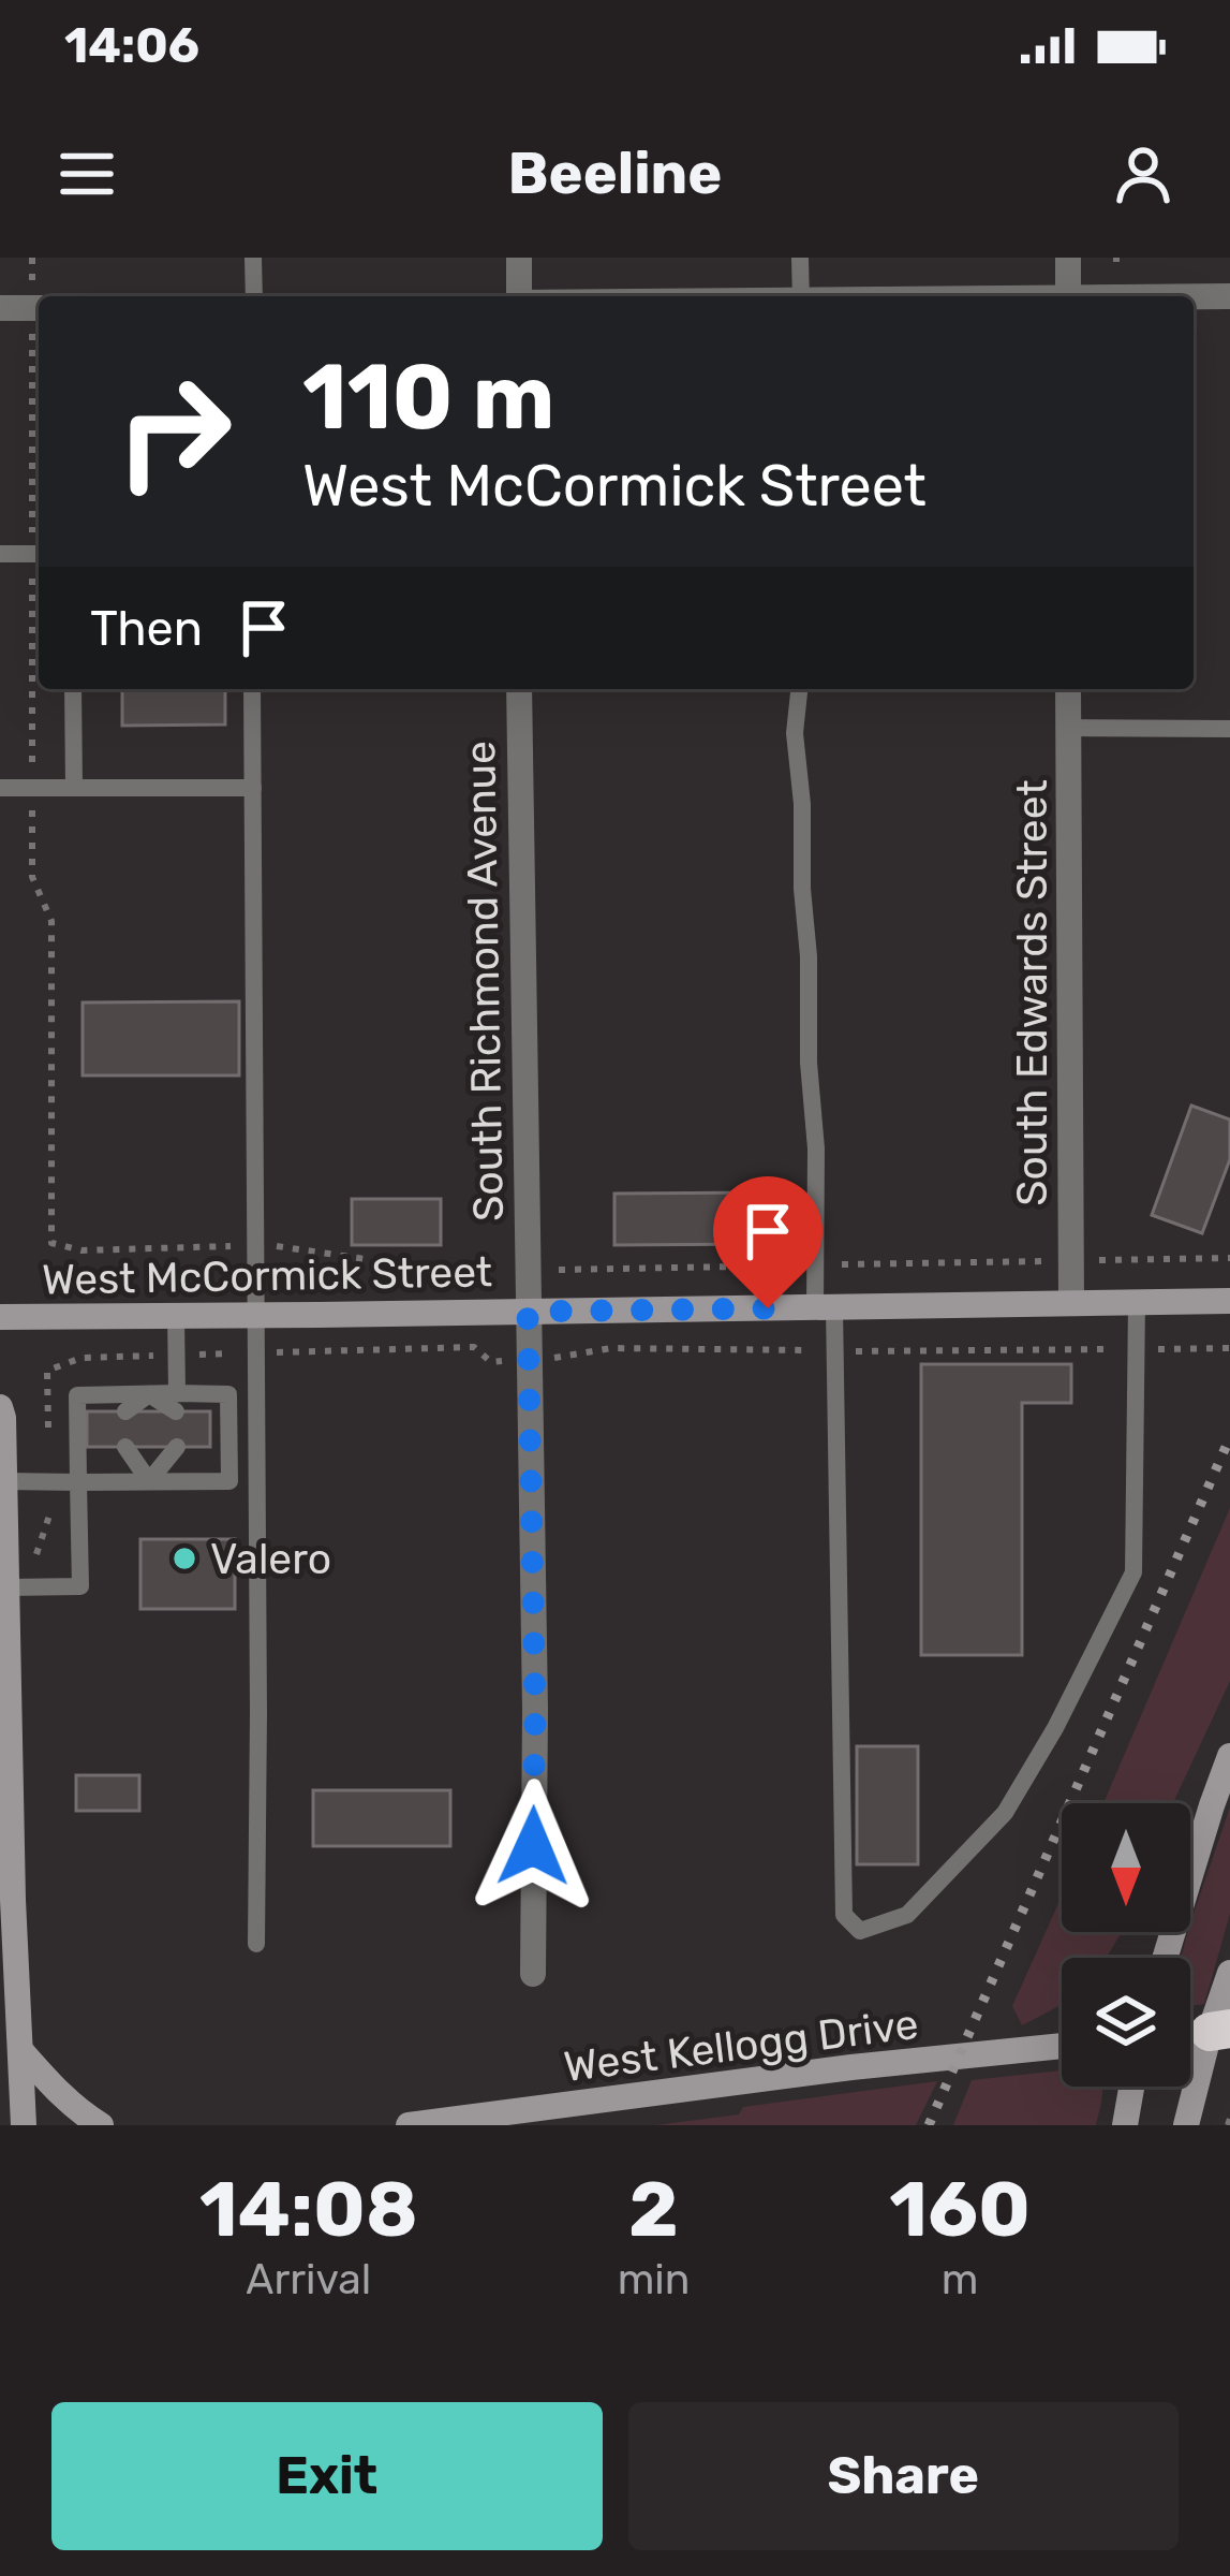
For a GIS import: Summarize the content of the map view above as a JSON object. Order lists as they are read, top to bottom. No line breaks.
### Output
{"streets":{"main road":["West McCormick Street","West Kellogg Drive"],"street":["South Richmond Avenue","South Edwards Street"]},"crossings":[["South Richmond Avenue","West McCormick Street"],["South Edwards Street","West McCormick Street"]],"places":["Valero"],"north":"bottom","page":{"status":"14:06","header":"Beeline","turn":["110 m","West McCormick Street"],"then":"Then","eta":["14:08","Arrival","2","min","160","m"],"buttons":["Exit","Share"]}}
